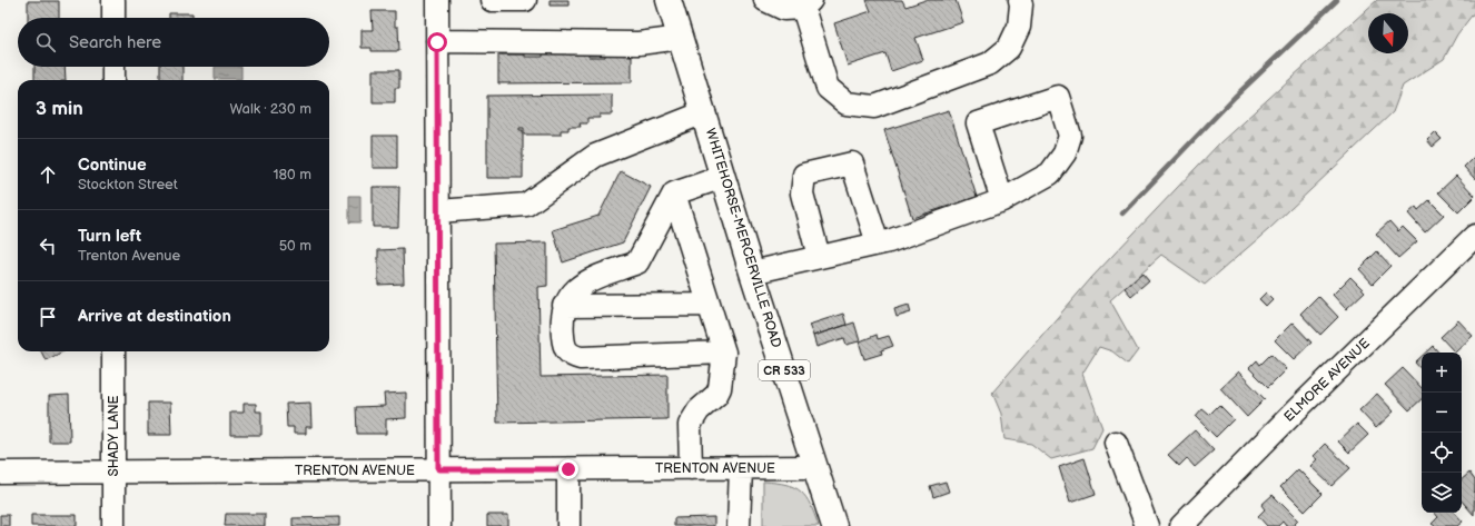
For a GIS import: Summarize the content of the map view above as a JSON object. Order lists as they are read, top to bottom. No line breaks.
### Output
{"streets":{"main road":["WHITEHORSE-MERCERVILLE ROAD","CR 533"],"street":["ELMORE AVENUE","SHADY LANE","TRENTON AVENUE"]},"crossings":[["WHITEHORSE-MERCERVILLE ROAD","TRENTON AVENUE"],["SHADY LANE","TRENTON AVENUE"]],"north":"bottom","page":{"search":"Search here","heading":["3 min","Walk · 230 m"],"list":[["Continue","Stockton Street","180 m"],["Turn left","Trenton Avenue","50 m"],"Arrive at destination"],"map_buttons":["+","−"]}}
